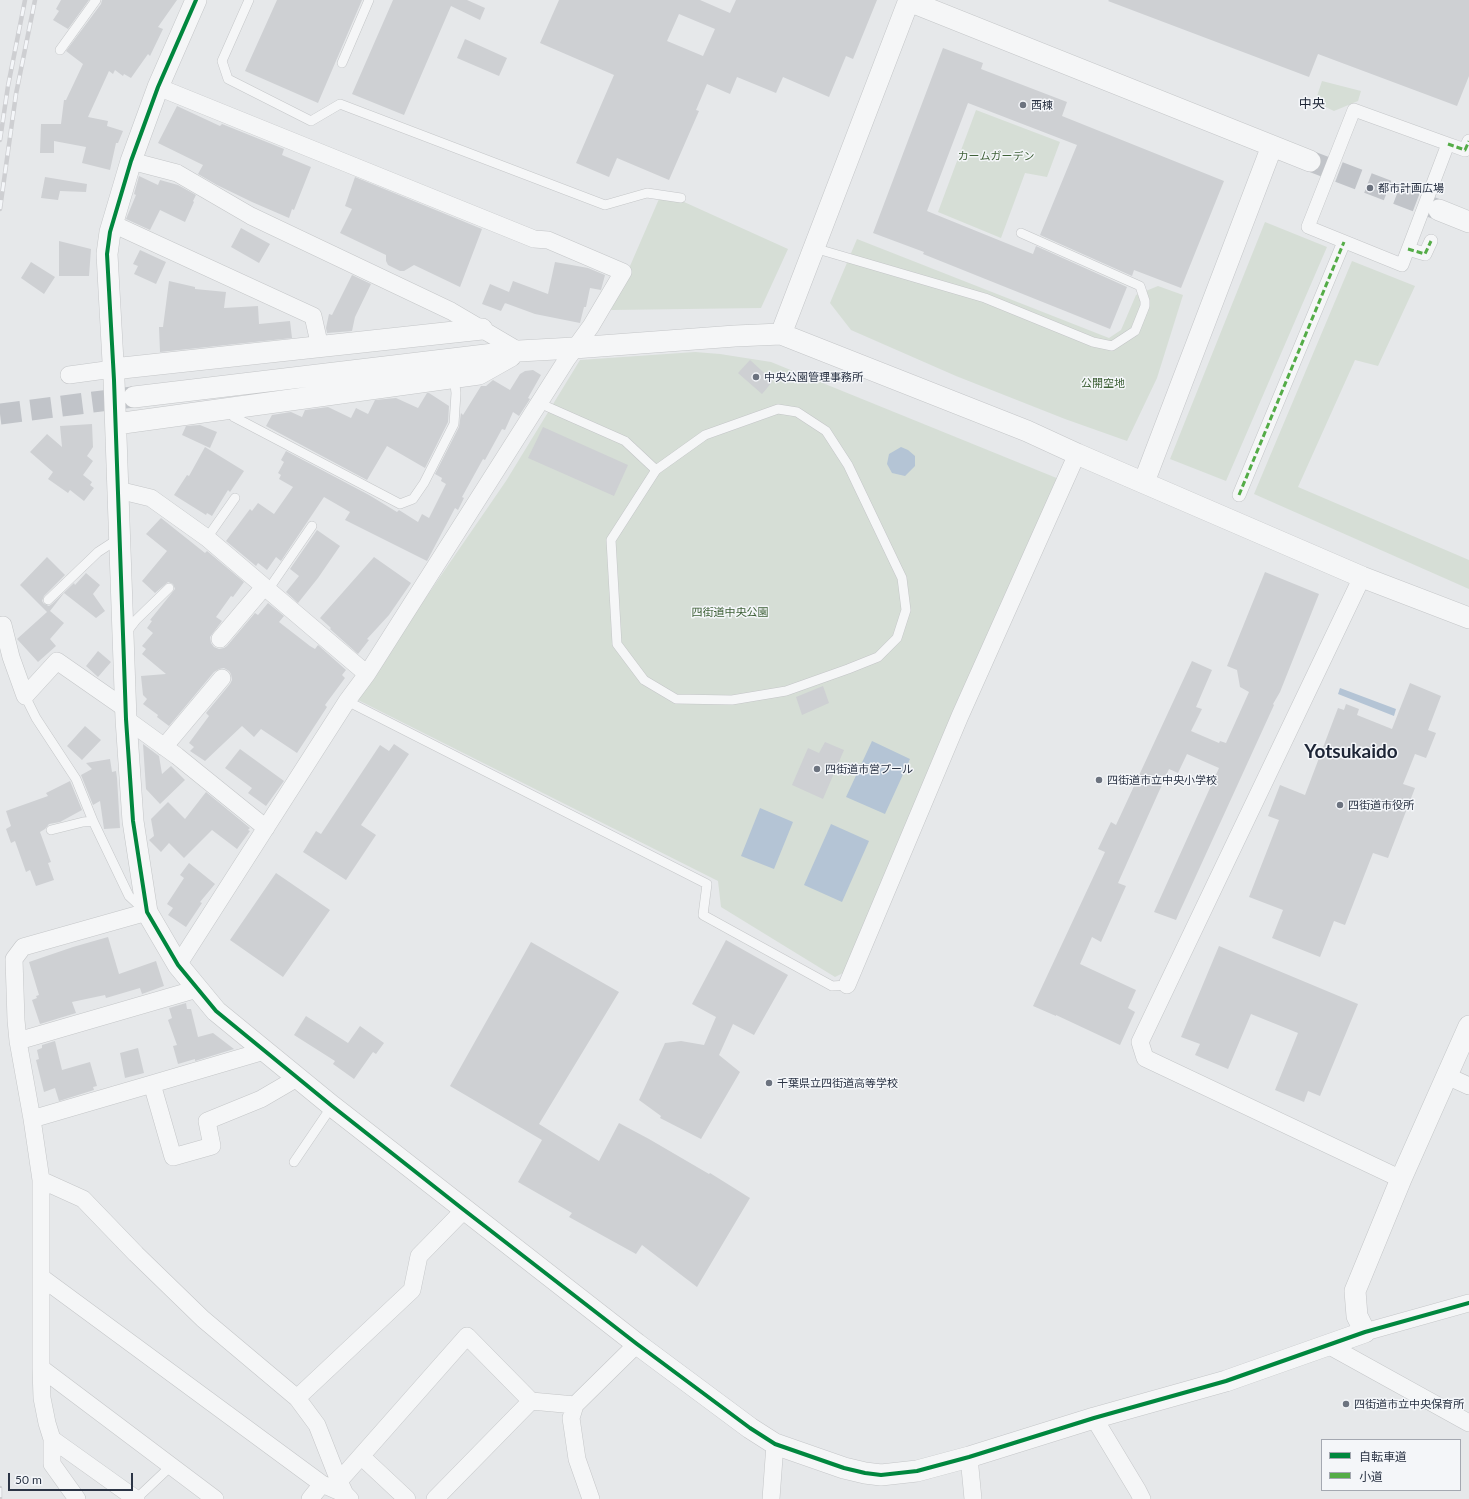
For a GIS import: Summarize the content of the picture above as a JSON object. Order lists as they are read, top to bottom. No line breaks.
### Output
{"districts":["中央","Yotsukaido"],"parks":["カームガーデン","公開空地","四街道中央公園"],"places":["西棟","都市計画広場","中央公園管理事務所","四街道市営プール","四街道市立中央小学校","四街道市役所","千葉県立四街道高等学校","四街道市立中央保育所"],"legend":["自転車道","小道"],"scale_bar":"50 m"}
